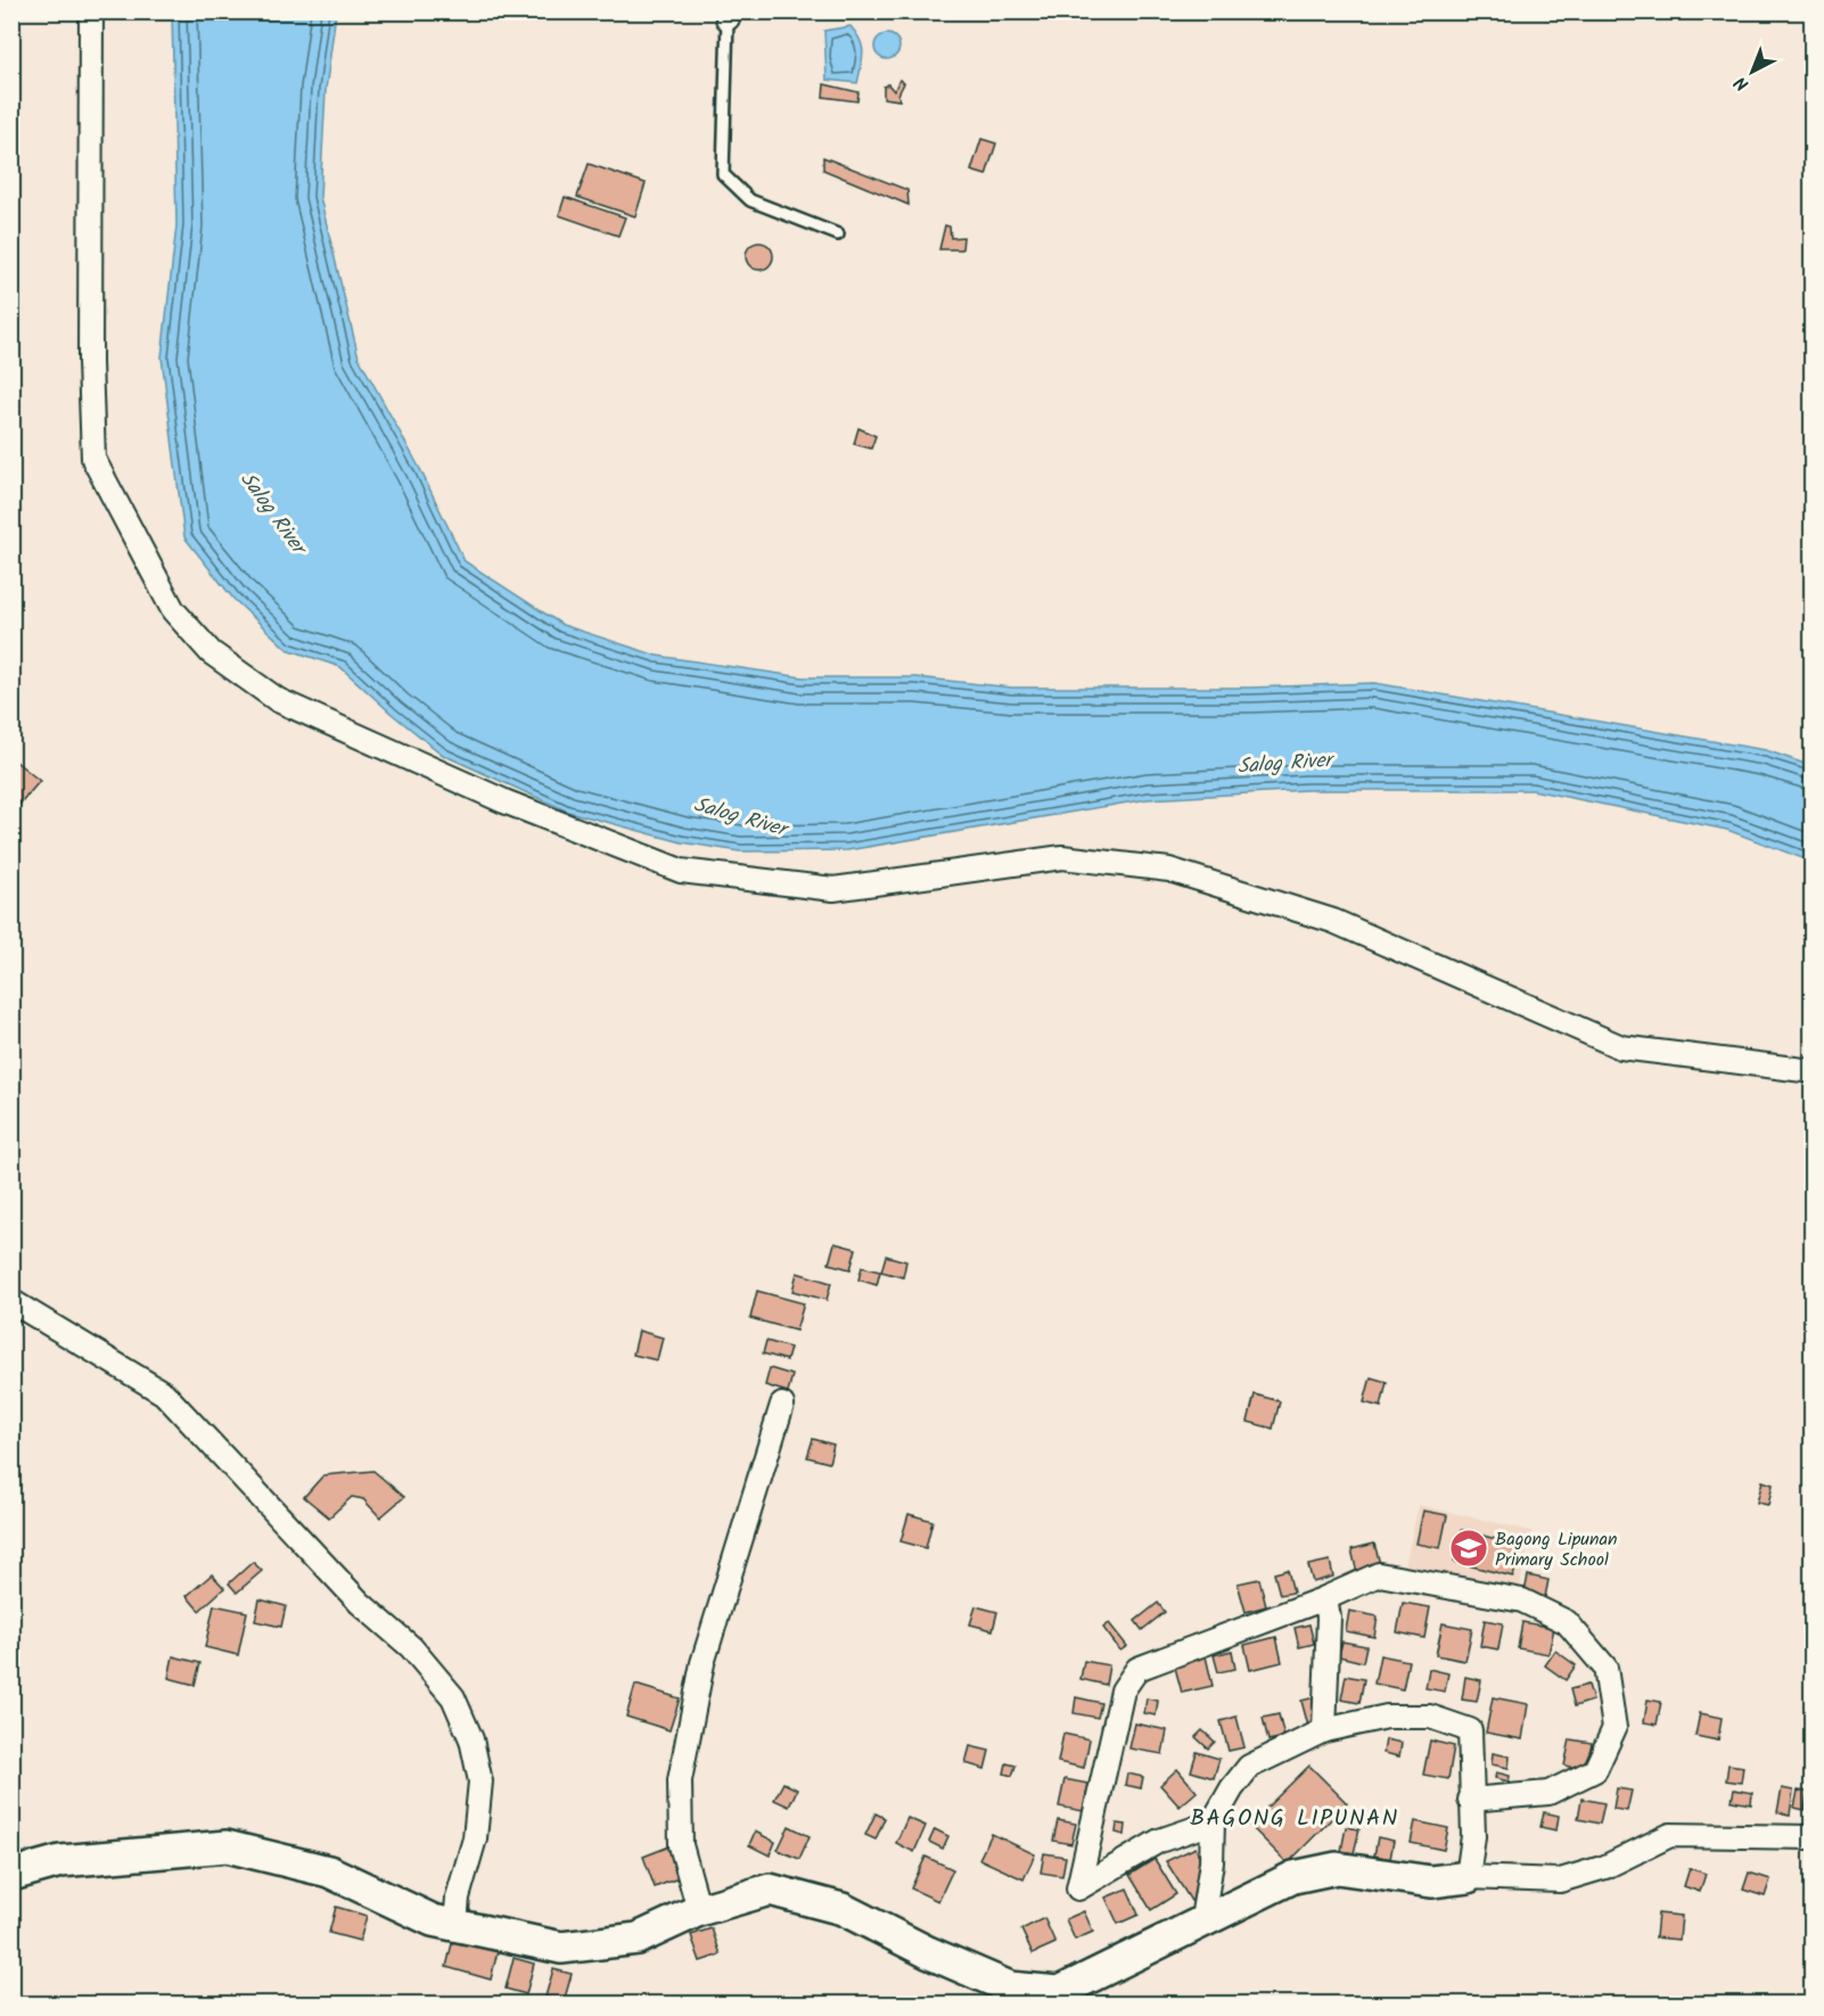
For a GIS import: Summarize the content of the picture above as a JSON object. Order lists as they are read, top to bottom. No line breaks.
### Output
{"districts":["BAGONG LIPUNAN"],"water":["Salog River"],"places":{"school or university":["Bagong Lipunan Primary School"]},"north":"bottom left"}
